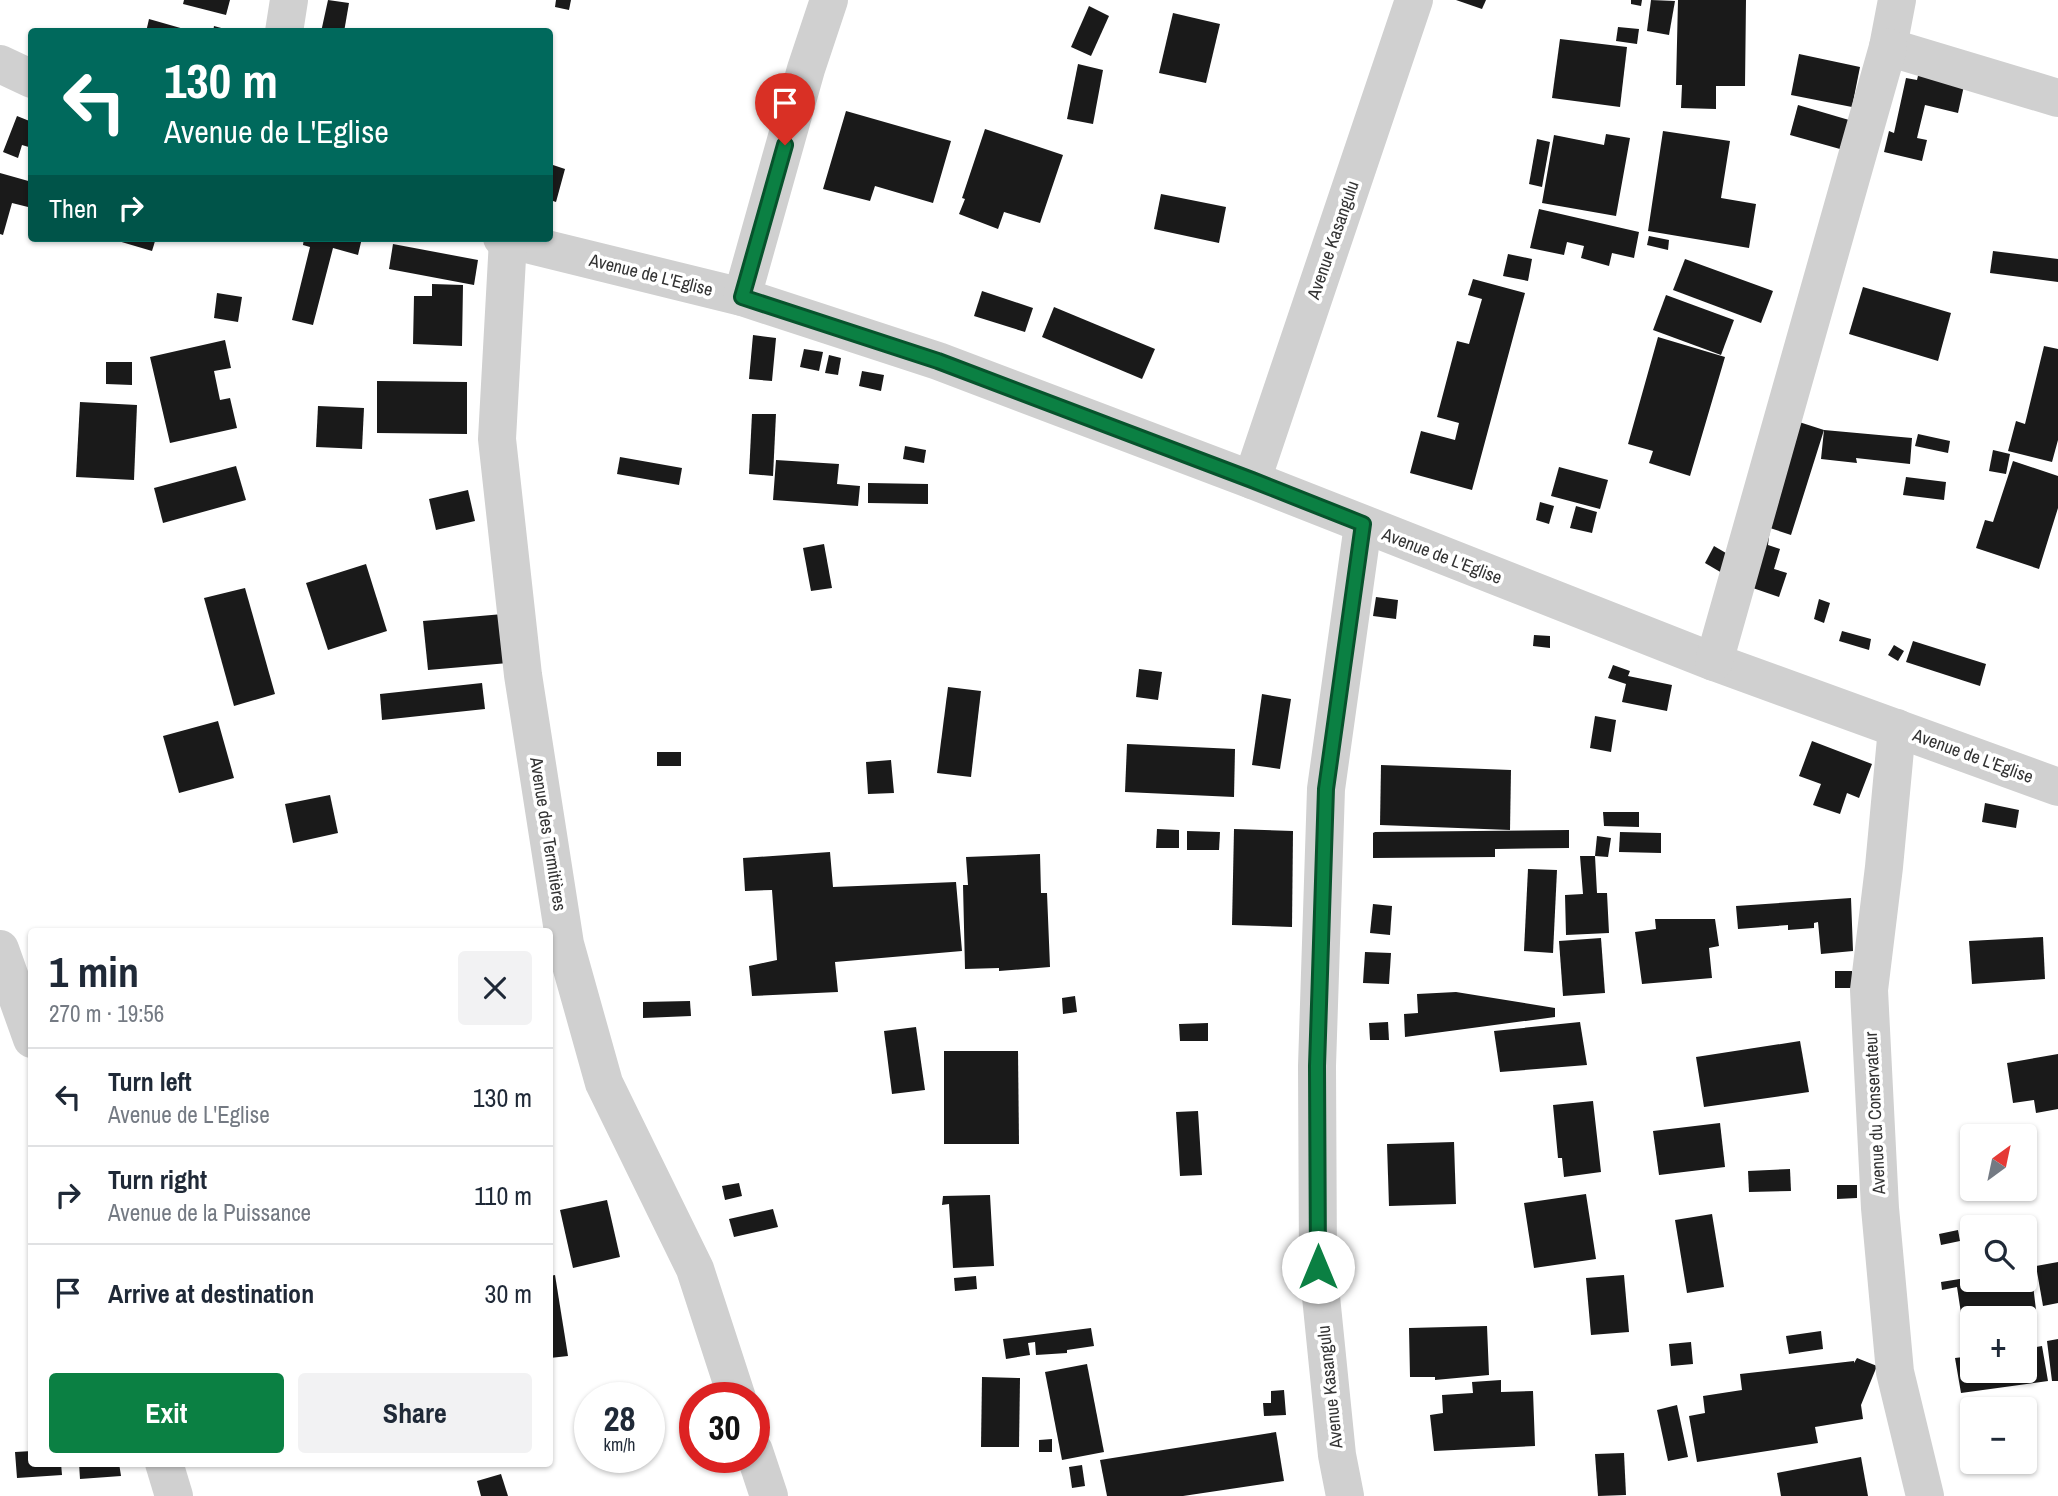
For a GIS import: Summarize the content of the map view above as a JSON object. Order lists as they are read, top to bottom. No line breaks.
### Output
{"streets":{"street":["Avenue Kasangulu","Avenue de L'Eglise","Avenue des Termitières","Avenue du Conservateur"]},"crossings":[["Avenue Kasangulu","Avenue de L'Eglise"],["Avenue de L'Eglise","Avenue du Conservateur"]],"north":"top right","page":{"turn":["130 m","Avenue de L'Eglise"],"then":"Then","heading":["1 min","270 m · 19:56"],"list":[{"name":"Turn left","note":"Avenue de L'Eglise","value":"130 m"},{"name":"Turn right","note":"Avenue de la Puissance","value":"110 m"},{"name":"Arrive at destination","value":"30 m"}],"map_buttons":["+","−"],"buttons":["Exit","Share"],"speed":"28 km/h","limit":"30"}}
